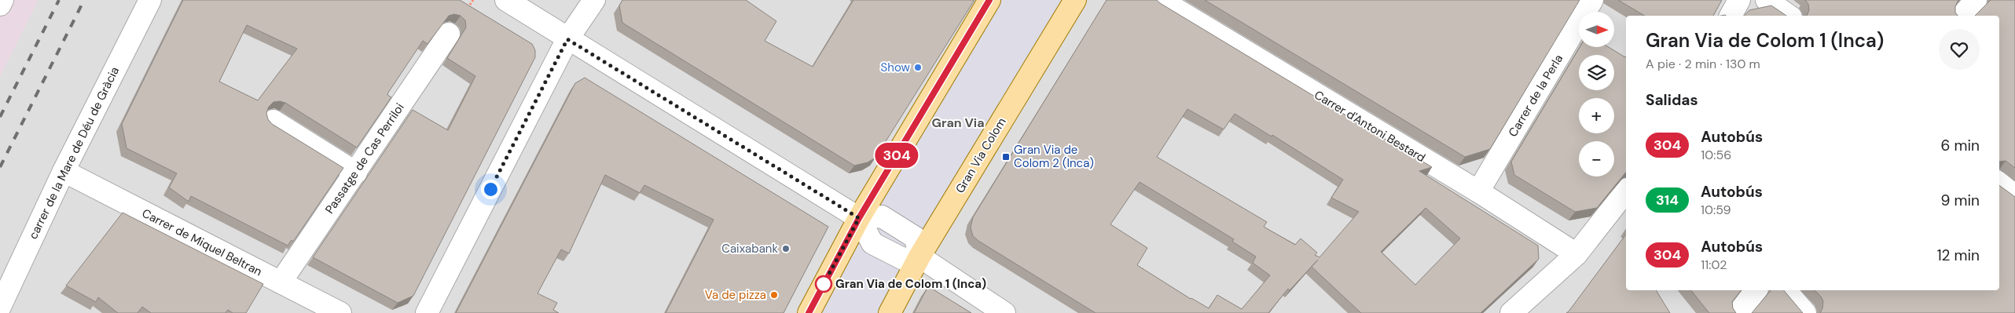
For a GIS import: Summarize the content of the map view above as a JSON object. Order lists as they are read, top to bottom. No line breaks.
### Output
{"streets":{"main road":["Gran Via Colom"],"street":["Carrer de la Perla","Carrer d'Antoni Bestard","carrer de la Mare de Déu de Gràcia","Passatge de Cas Perriloi","Carrer de Miquel Beltran"]},"crossings":[["Carrer de la Perla","Carrer d'Antoni Bestard"],["carrer de la Mare de Déu de Gràcia","Carrer de Miquel Beltran"],["Passatge de Cas Perriloi","Carrer de Miquel Beltran"]],"districts":["Gran Via"],"places":{"other":["Show","Caixabank","Gran Via de Colom 1 (Inca)","Va de pizza"],"transit":["Gran Via de Colom 2 (Inca)"]},"lines":["bus line 304"],"north":"right","page":{"on_map":"304","map_buttons":["+","−"],"heading":[["Gran Via de Colom 1 (Inca)","A pie · 2 min · 130 m"],"Salidas"],"list":[{"mark":"304","name":"Autobús","note":"10:56","value":"6 min"},{"mark":"314","name":"Autobús","note":"10:59","value":"9 min"},{"mark":"304","name":"Autobús","note":"11:02","value":"12 min"}]}}
